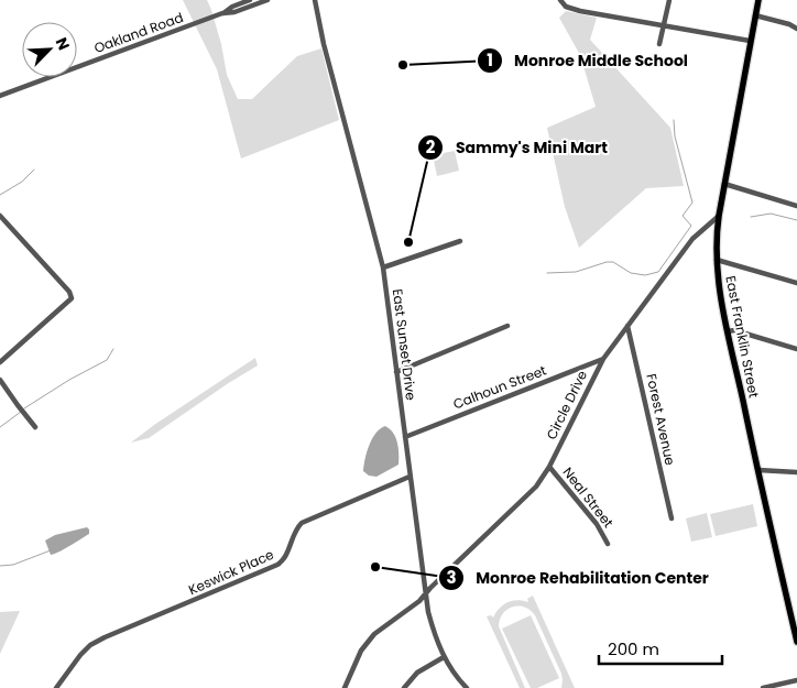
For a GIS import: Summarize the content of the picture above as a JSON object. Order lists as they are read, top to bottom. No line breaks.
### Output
{"streets":{"main road":["East Franklin Street"],"street":["Oakland Road","East Sunset Drive","Calhoun Street","Circle Drive","Forest Avenue","Neal Street","Keswick Place"]},"crossings":[["East Franklin Street","Circle Drive"],["East Sunset Drive","Calhoun Street"],["East Sunset Drive","Circle Drive"],["East Sunset Drive","Keswick Place"],["Calhoun Street","Circle Drive"],["Circle Drive","Forest Avenue"],["Circle Drive","Neal Street"]],"places":["Monroe Middle School","Sammy's Mini Mart","Monroe Rehabilitation Center"],"scale_bar":"200 m","north":"top right"}
